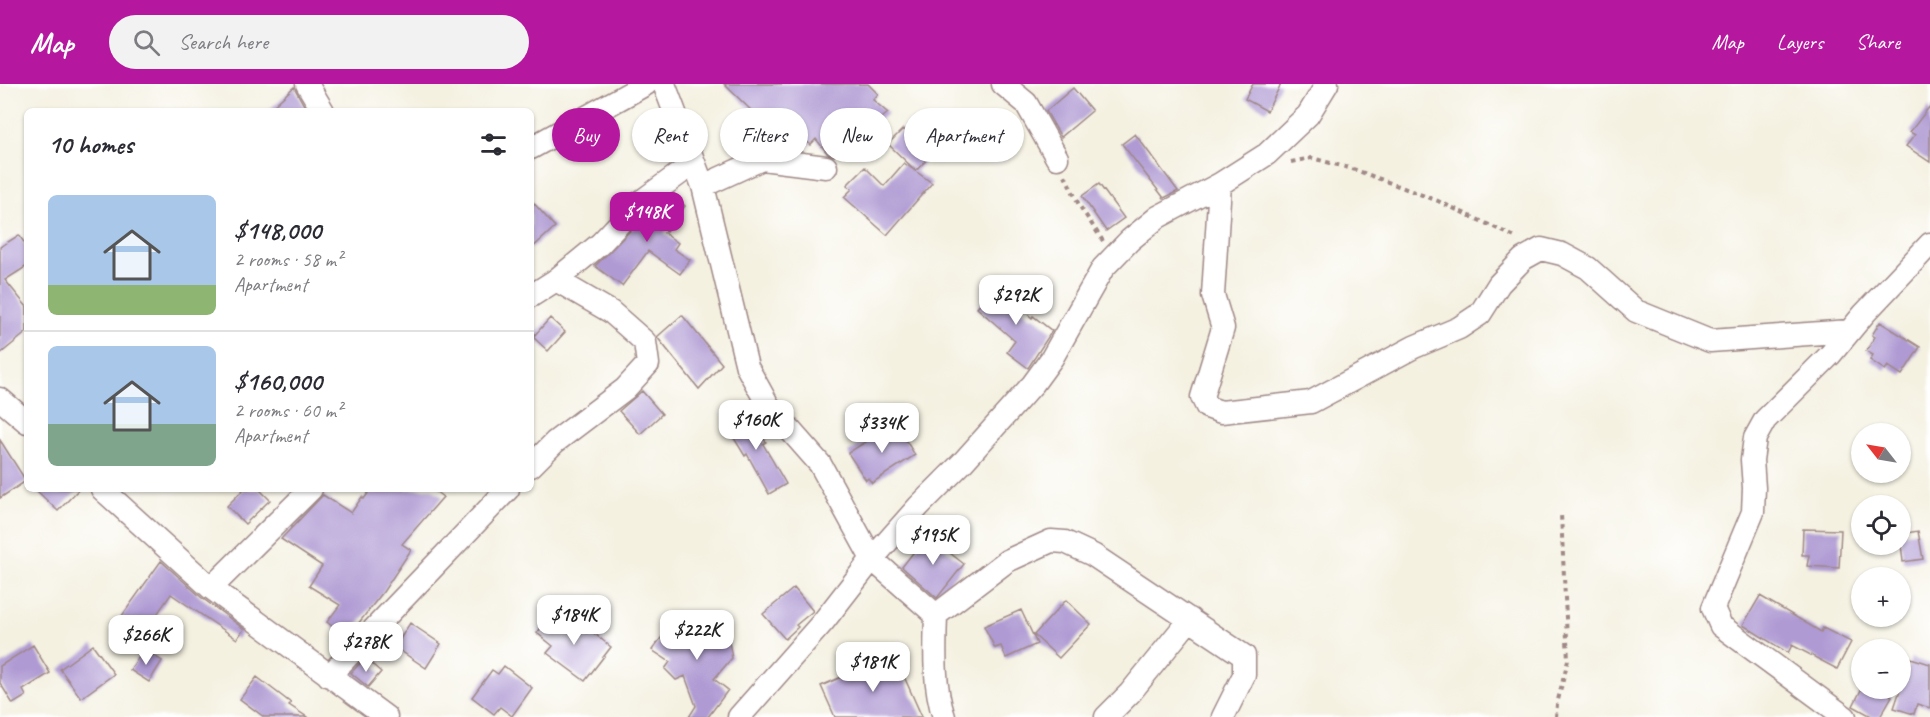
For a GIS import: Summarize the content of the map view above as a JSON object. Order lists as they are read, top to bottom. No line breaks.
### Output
{"north":"top left","page":{"header":"Map","search":"Search here","nav":["Map","Layers","Share"],"chip":["Buy","Rent","Filters","New","Apartment"],"heading":"10 homes","list":[{"name":"$148,000","note":"2 rooms · 58 m² · Apartment"},{"name":"$160,000","note":"2 rooms · 60 m² · Apartment"}],"price":["$148K","$292K","$160K","$334K","$195K","$184K","$222K","$266K","$278K","$181K"],"map_buttons":["+","−"]}}
